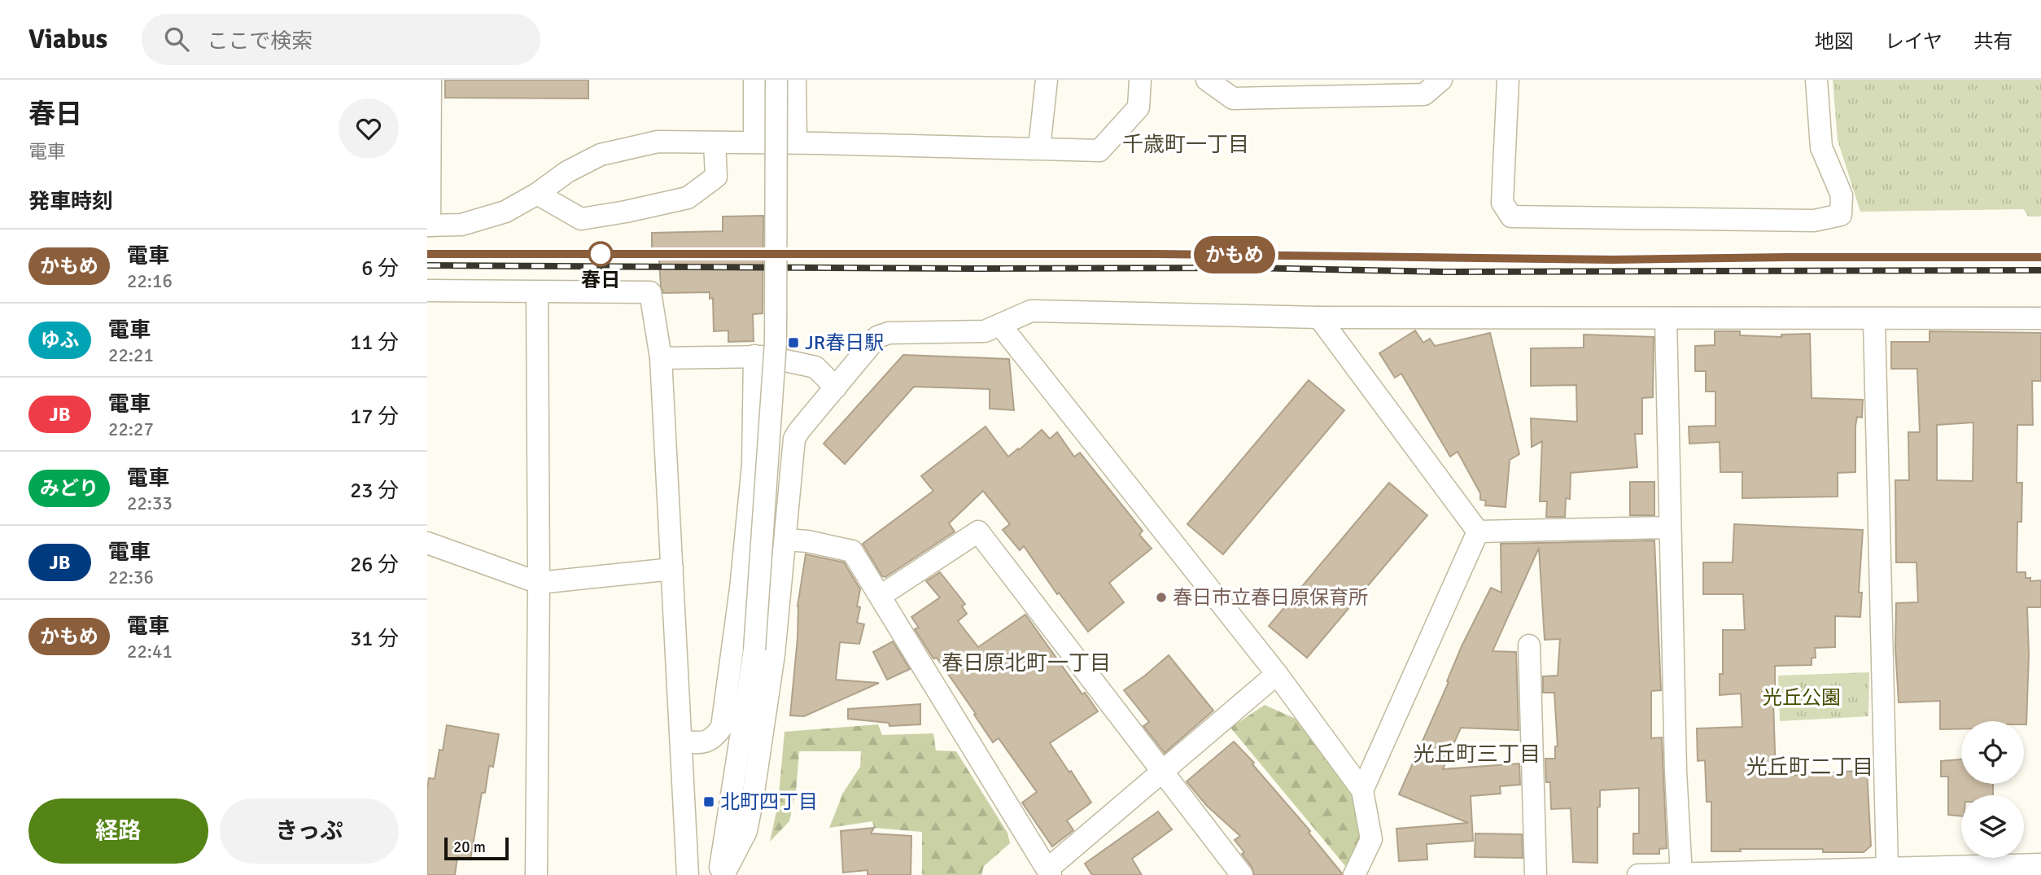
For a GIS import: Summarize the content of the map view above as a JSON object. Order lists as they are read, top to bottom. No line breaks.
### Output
{"districts":["千歳町一丁目","春日原北町一丁目","光丘町三丁目","光丘町二丁目"],"parks":["光丘公園"],"places":{"other":["春日","春日市立春日原保育所"],"transit":["JR春日駅","北町四丁目"]},"scale_bar":"20 m","page":{"header":"Viabus","search":"ここで検索","nav":["地図","レイヤ","共有"],"heading":[["春日","電車"],"発車時刻"],"on_map":"かもめ","list":[{"mark":"かもめ","name":"電車","note":"22:16","value":"6 分"},{"mark":"ゆふ","name":"電車","note":"22:21","value":"11 分"},{"mark":"JB","name":"電車","note":"22:27","value":"17 分"},{"mark":"みどり","name":"電車","note":"22:33","value":"23 分"},{"mark":"JB","name":"電車","note":"22:36","value":"26 分"},{"mark":"かもめ","name":"電車","note":"22:41","value":"31 分"}],"buttons":["経路","きっぷ"],"scale":"20 m"}}
